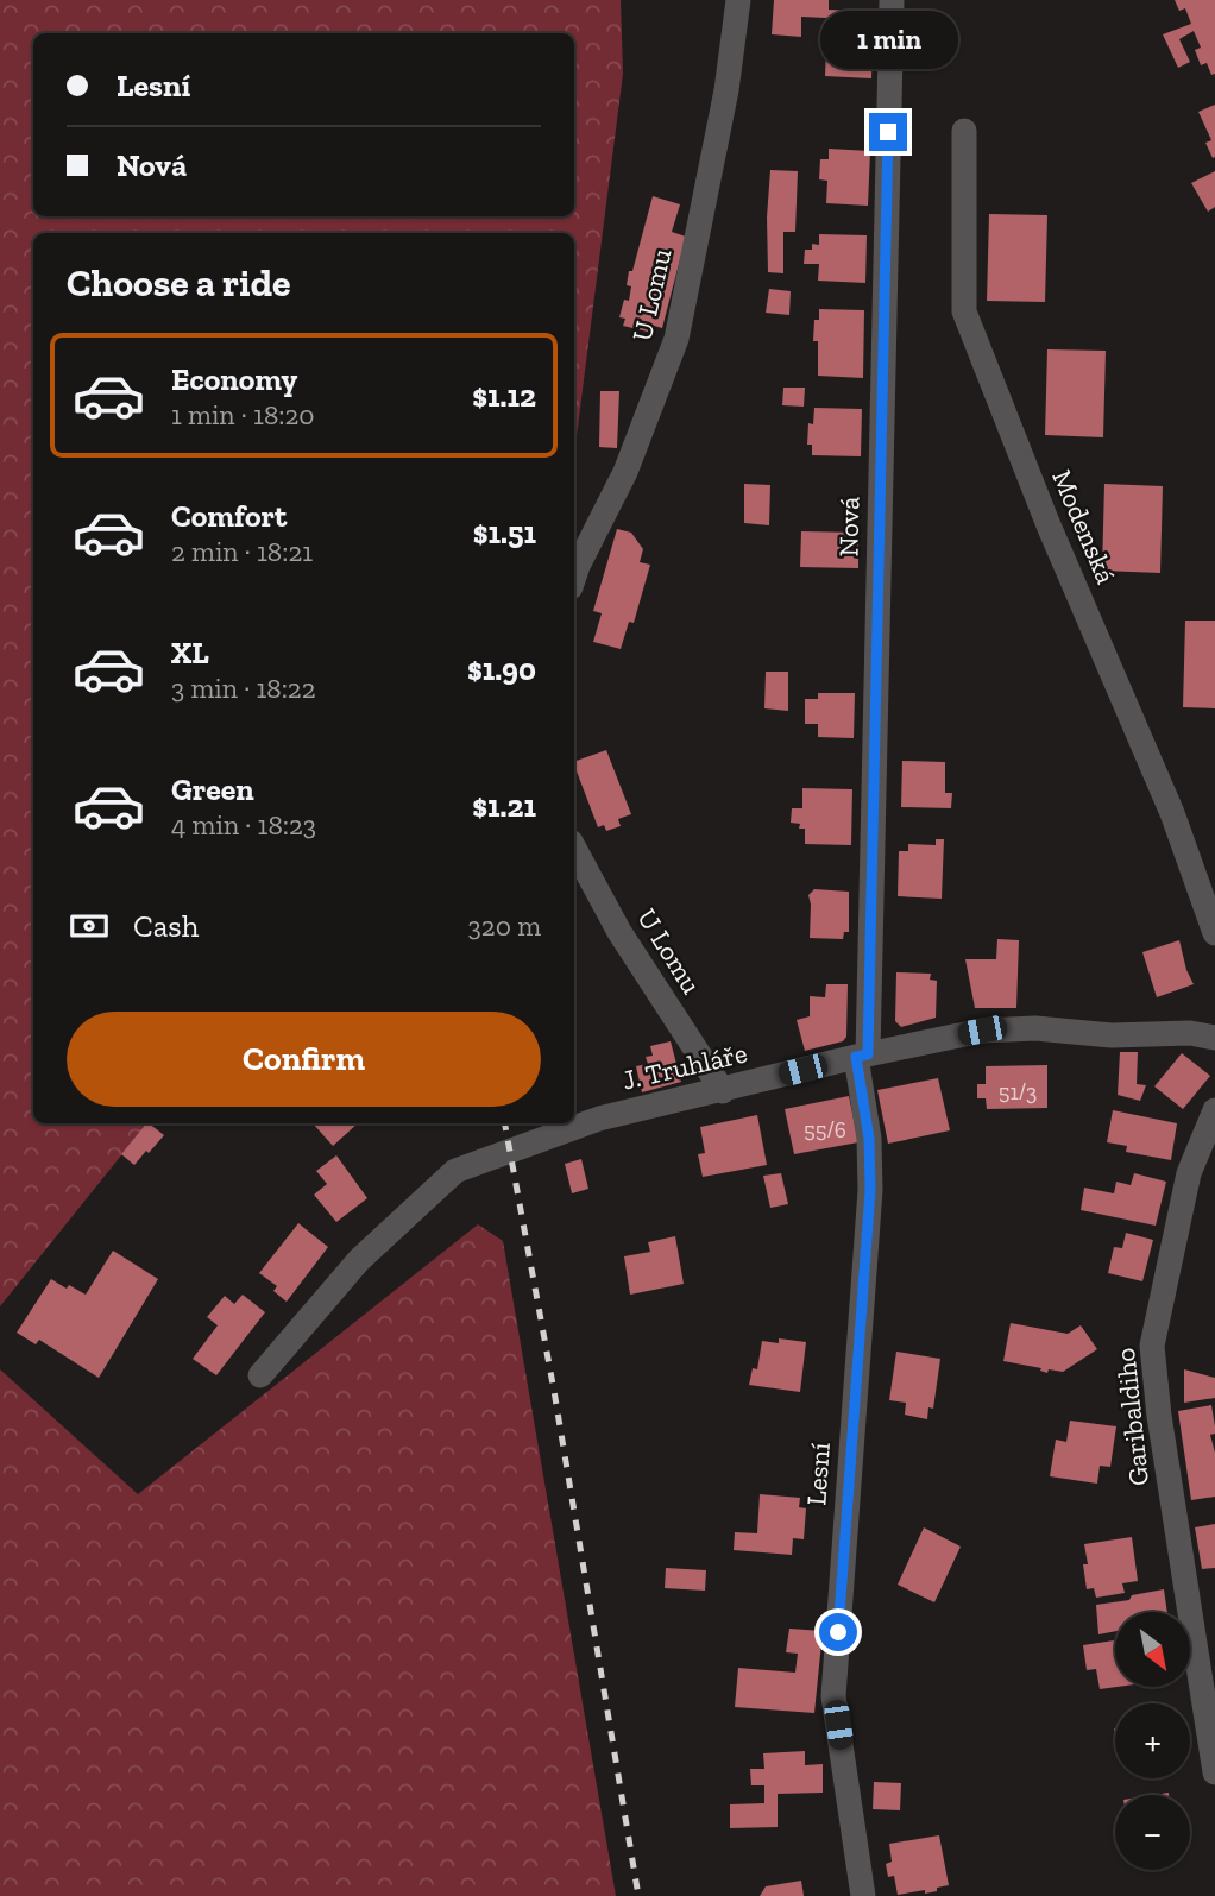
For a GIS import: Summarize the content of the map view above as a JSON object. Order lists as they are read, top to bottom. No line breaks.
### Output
{"streets":{"street":["U Lomu","Nová","Modenská","J. Truhláře","Garibaldiho","Lesní"]},"crossings":[["U Lomu","J. Truhláře"],["Nová","J. Truhláře"],["Nová","Lesní"],["J. Truhláře","Lesní"]],"house_numbers":["51/3","55/6"],"north":"bottom right","page":{"bubble":"1 min","banner":["Lesní","Nová"],"heading":"Choose a ride","list":[{"name":"Economy","note":"1 min · 18:20","value":"$1.12"},{"name":"Comfort","note":"2 min · 18:21","value":"$1.51"},{"name":"XL","note":"3 min · 18:22","value":"$1.90"},{"name":"Green","note":"4 min · 18:23","value":"$1.21"}],"pay":["Cash","320 m"],"buttons":"Confirm","map_buttons":["+","−"]}}
